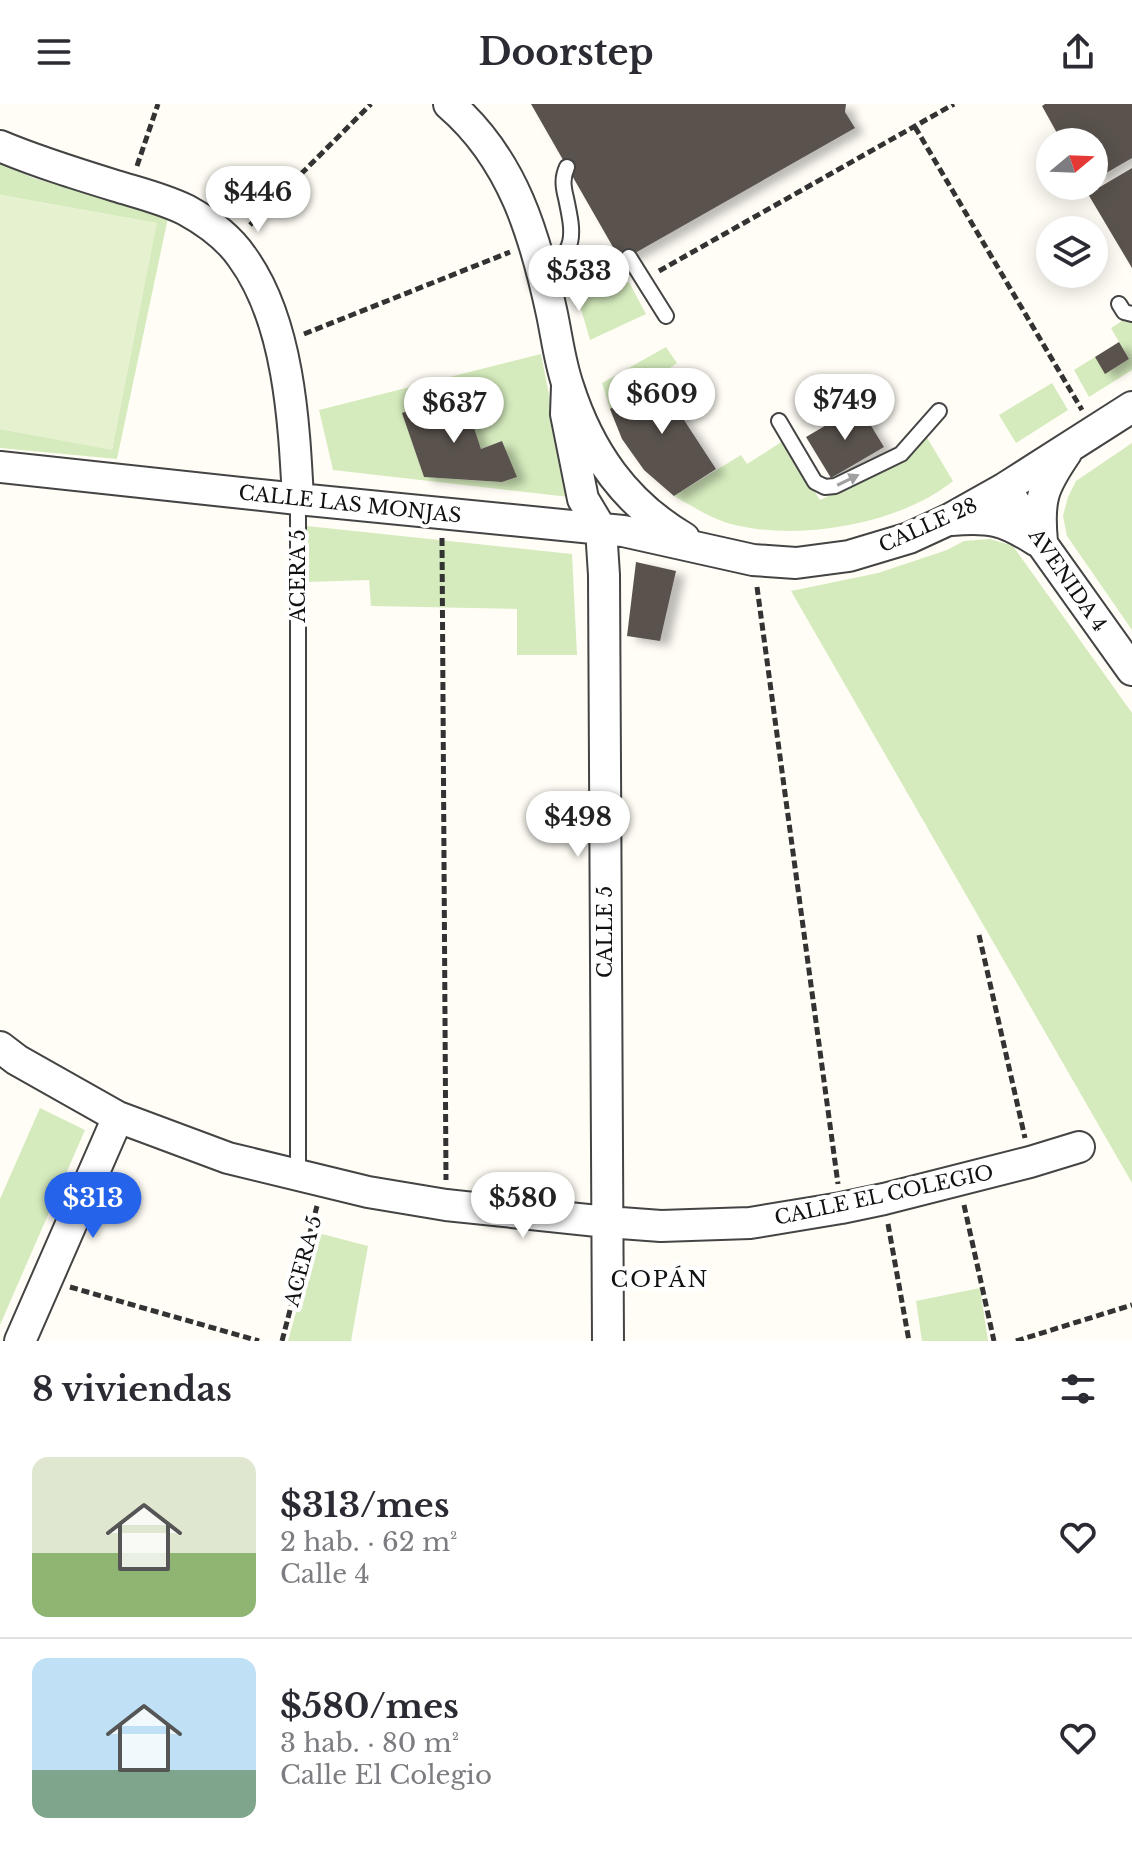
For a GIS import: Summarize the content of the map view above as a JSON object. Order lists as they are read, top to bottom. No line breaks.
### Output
{"streets":{"street":["CALLE LAS MONJAS","CALLE 28","ACERA 5","AVENIDA 4","CALLE 5","CALLE EL COLEGIO"]},"crossings":[["CALLE LAS MONJAS","ACERA 5"],["CALLE LAS MONJAS","CALLE 5"],["CALLE 28","AVENIDA 4"],["ACERA 5","CALLE EL COLEGIO"],["CALLE 5","CALLE EL COLEGIO"]],"districts":["COPÁN"],"north":"right","page":{"header":"Doorstep","price":["$446","$533","$609","$749","$637","$498","$313","$580"],"heading":"8 viviendas","list":[{"name":"$313/mes","note":"2 hab. · 62 m² · Calle 4"},{"name":"$580/mes","note":"3 hab. · 80 m² · Calle El Colegio"}]}}
